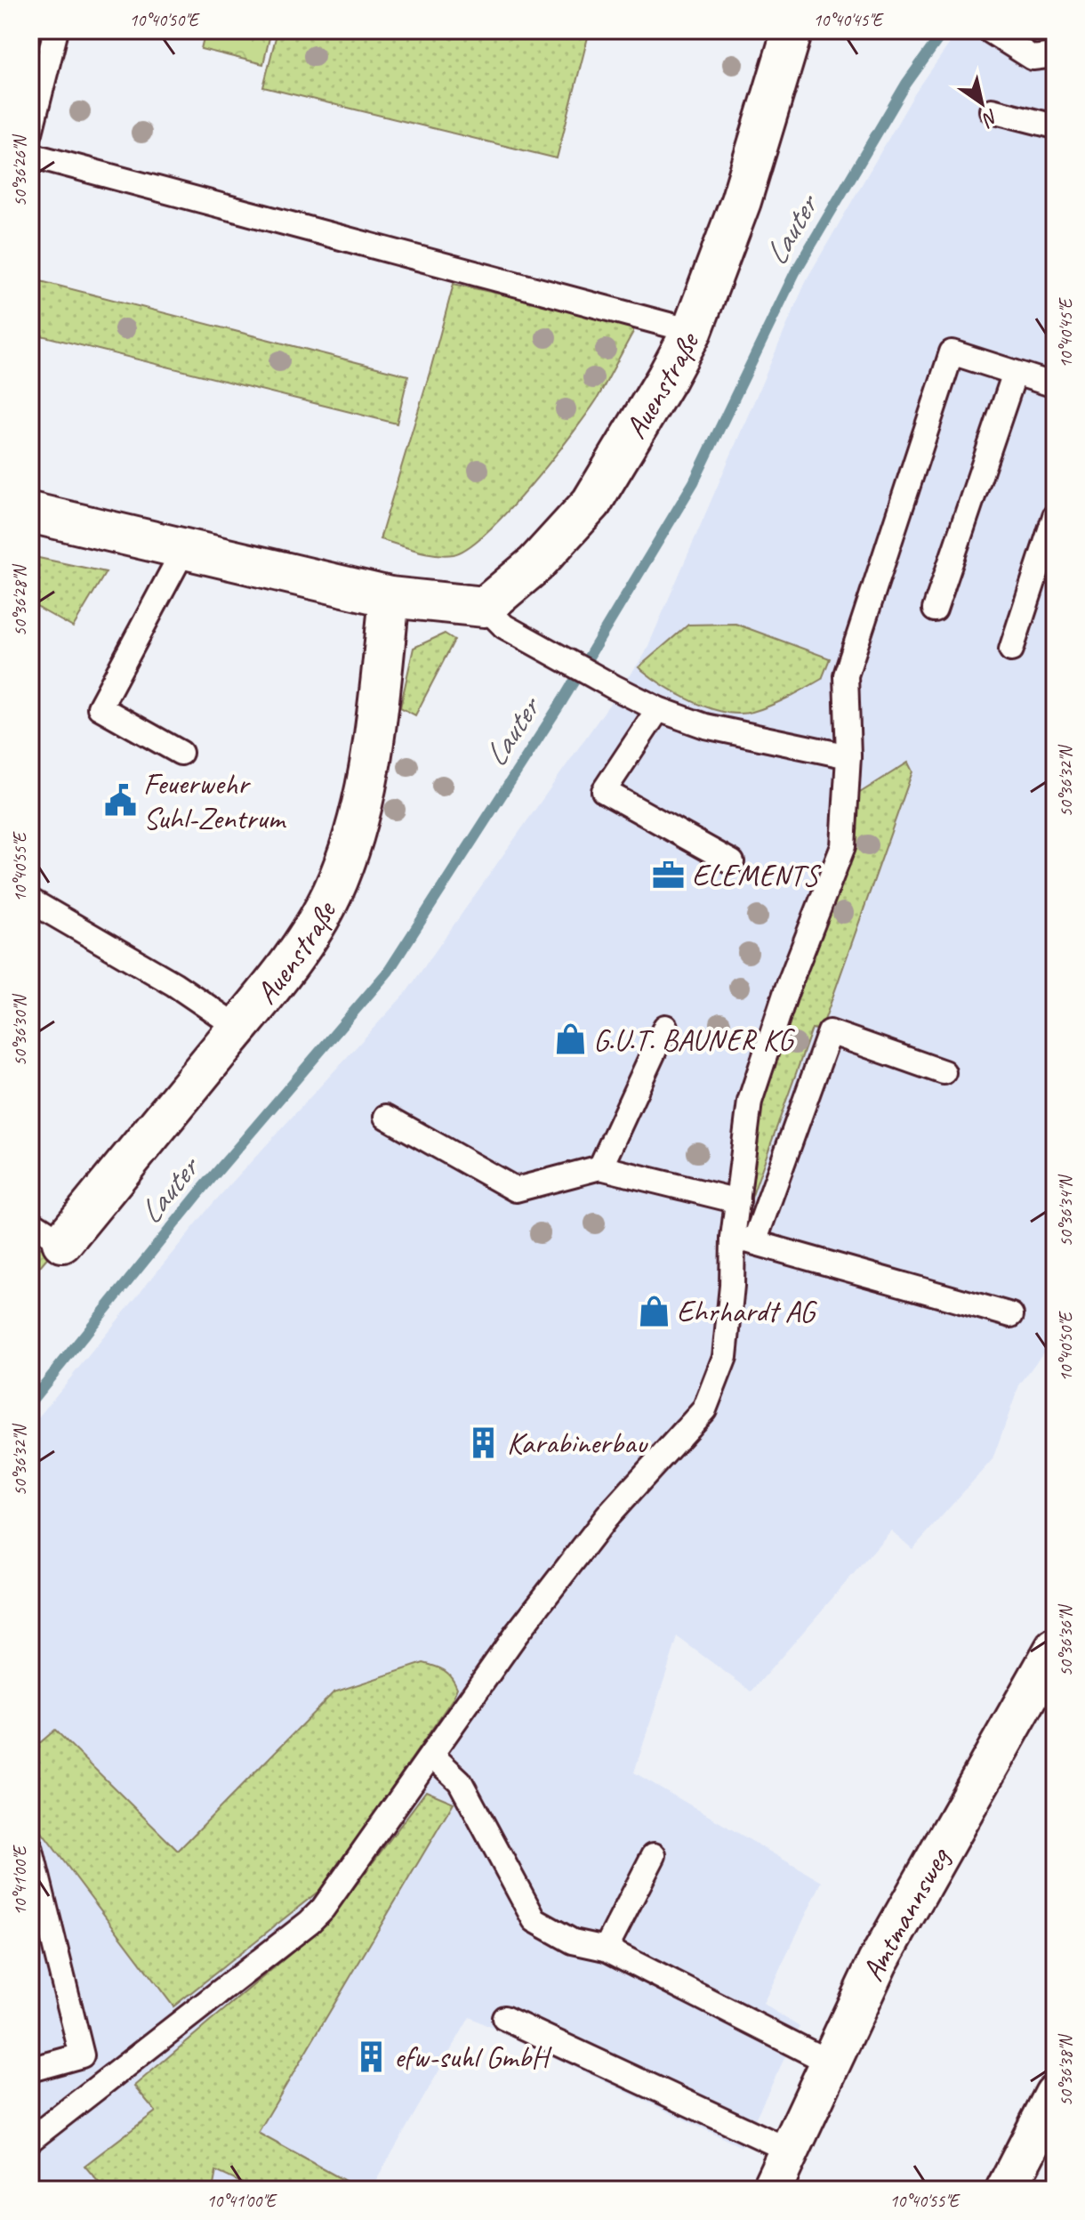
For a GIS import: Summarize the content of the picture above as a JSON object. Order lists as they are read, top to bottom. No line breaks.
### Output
{"streets":{"street":["Auenstraße","Amtmannsweg"]},"water":["Lauter"],"places":{"public building":["Feuerwehr Suhl-Zentrum"],"office":["ELEMENTS"],"shop":["G.U.T. BAUNER KG","Ehrhardt AG"],"building":["Karabinerbau","efw-suhl GmbH"]},"north":"bottom right","coordinates":["10°40'50\"E","10°40'45\"E","50°36'26\"N","50°36'28\"N","50°36'32\"N","10°40'55\"E","50°36'30\"N","50°36'34\"N","50°36'36\"N","10°41'00\"E","50°36'38\"N"]}
